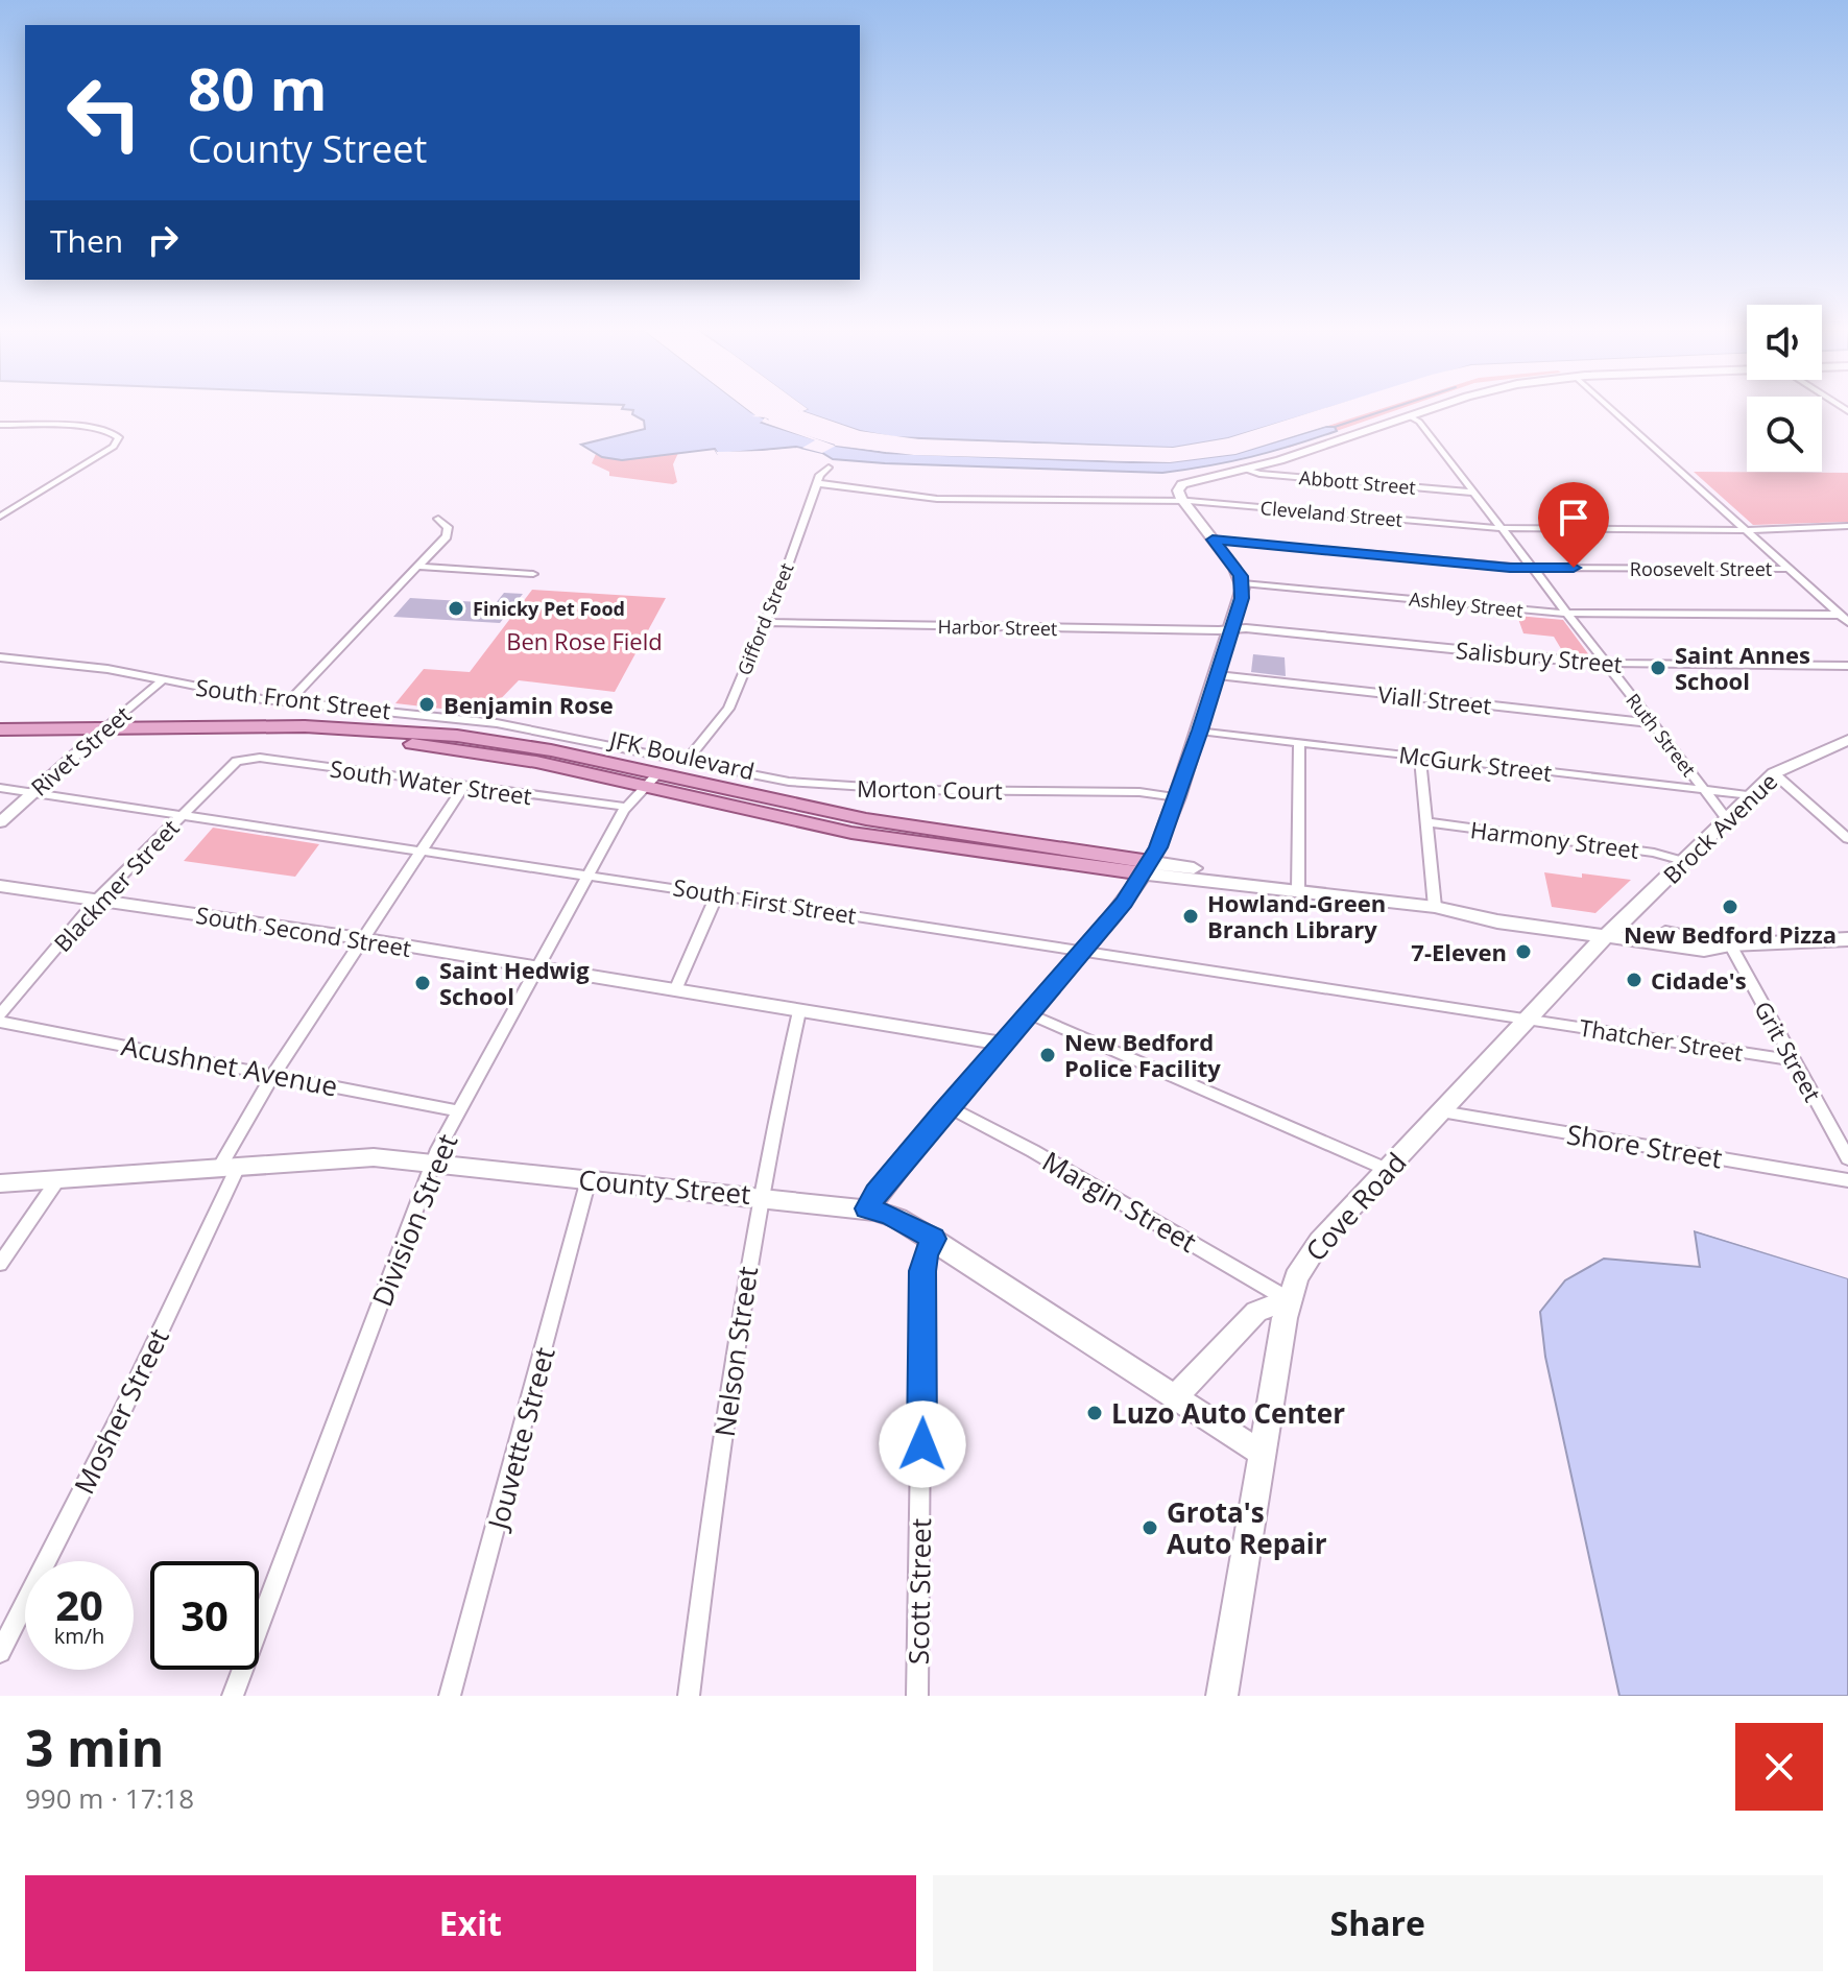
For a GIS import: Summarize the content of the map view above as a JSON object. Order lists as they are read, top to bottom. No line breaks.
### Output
{"streets":{"main road":["JFK Boulevard","Brock Avenue","County Street","Cove Road"],"street":["Abbott Street","Cleveland Street","Roosevelt Street","Ashley Street","Gifford Street","Harbor Street","Salisbury Street","South Front Street","Viall Street","Ruth Street","Rivet Street","McGurk Street","South Water Street","Morton Court","Harmony Street","Blackmer Street","South First Street","South Second Street","Thatcher Street","Grit Street","Acushnet Avenue","Shore Street","Margin Street","Division Street","Nelson Street","Mosher Street","Jouvette Street","Scott Street"]},"crossings":[["Abbott Street","Ruth Street"],["Cleveland Street","Gifford Street"],["Cleveland Street","Ruth Street"],["Roosevelt Street","Ruth Street"],["Ashley Street","Ruth Street"],["Gifford Street","Harbor Street"],["Gifford Street","South Front Street"],["Gifford Street","Morton Court"],["Harbor Street","Salisbury Street"],["Salisbury Street","Ruth Street"],["South Front Street","Rivet Street"],["South Front Street","Morton Court"],["Viall Street","Ruth Street"],["Ruth Street","McGurk Street"],["Ruth Street","Brock Avenue"],["Rivet Street","JFK Boulevard"],["Rivet Street","South First Street"],["JFK Boulevard","Division Street"],["McGurk Street","Brock Avenue"],["South Water Street","Blackmer Street"],["South Water Street","Division Street"],["South Water Street","Mosher Street"],["Brock Avenue","Harmony Street"],["Brock Avenue","Cove Road"],["Blackmer Street","South First Street"],["Blackmer Street","South Second Street"],["South First Street","Thatcher Street"],["South First Street","Cove Road"],["South First Street","Division Street"],["South First Street","Mosher Street"],["South Second Street","Division Street"],["South Second Street","Nelson Street"],["South Second Street","Mosher Street"],["Thatcher Street","Grit Street"],["Thatcher Street","Cove Road"],["Acushnet Avenue","Division Street"],["Acushnet Avenue","Mosher Street"],["Shore Street","Cove Road"],["County Street","Cove Road"],["County Street","Division Street"],["County Street","Nelson Street"],["County Street","Mosher Street"],["County Street","Jouvette Street"],["County Street","Scott Street"],["Margin Street","Cove Road"]],"parks":["Ben Rose Field"],"places":["Finicky Pet Food","Saint Annes School","Benjamin Rose","New Bedford Pizza","Howland-Green Branch Library","7-Eleven","Cidade's","Saint Hedwig School","New Bedford Police Facility","Luzo Auto Center","Grota's Auto Repair"],"page":{"turn":["80 m","County Street"],"then":"Then","speed":"20 km/h","limit":"30","heading":["3 min","990 m · 17:18"],"buttons":["Exit","Share"]}}
